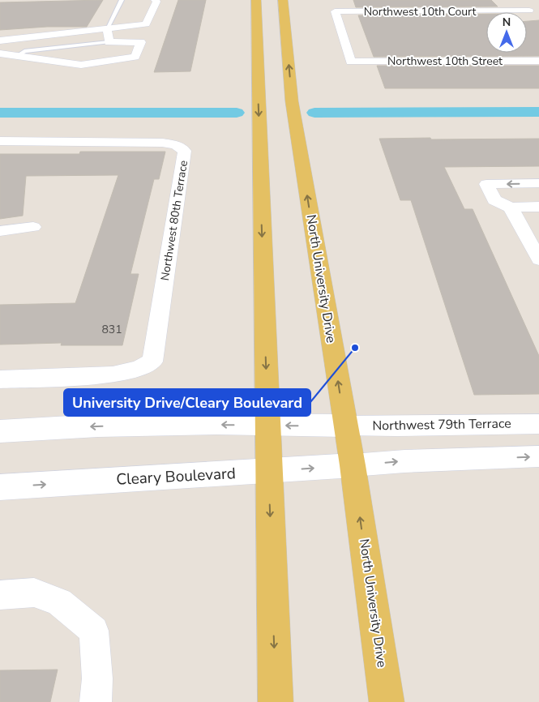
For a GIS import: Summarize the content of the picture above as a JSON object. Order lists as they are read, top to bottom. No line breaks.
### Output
{"streets":{"main road":["North University Drive"],"street":["Northwest 10th Court","Northwest 10th Street","Northwest 80th Terrace","Northwest 79th Terrace","Cleary Boulevard"]},"crossings":[["Northwest 10th Court","Northwest 10th Street"],["North University Drive","Northwest 79th Terrace"],["North University Drive","Cleary Boulevard"]],"places":["University Drive/Cleary Boulevard"],"house_numbers":["831"],"north":"top"}
